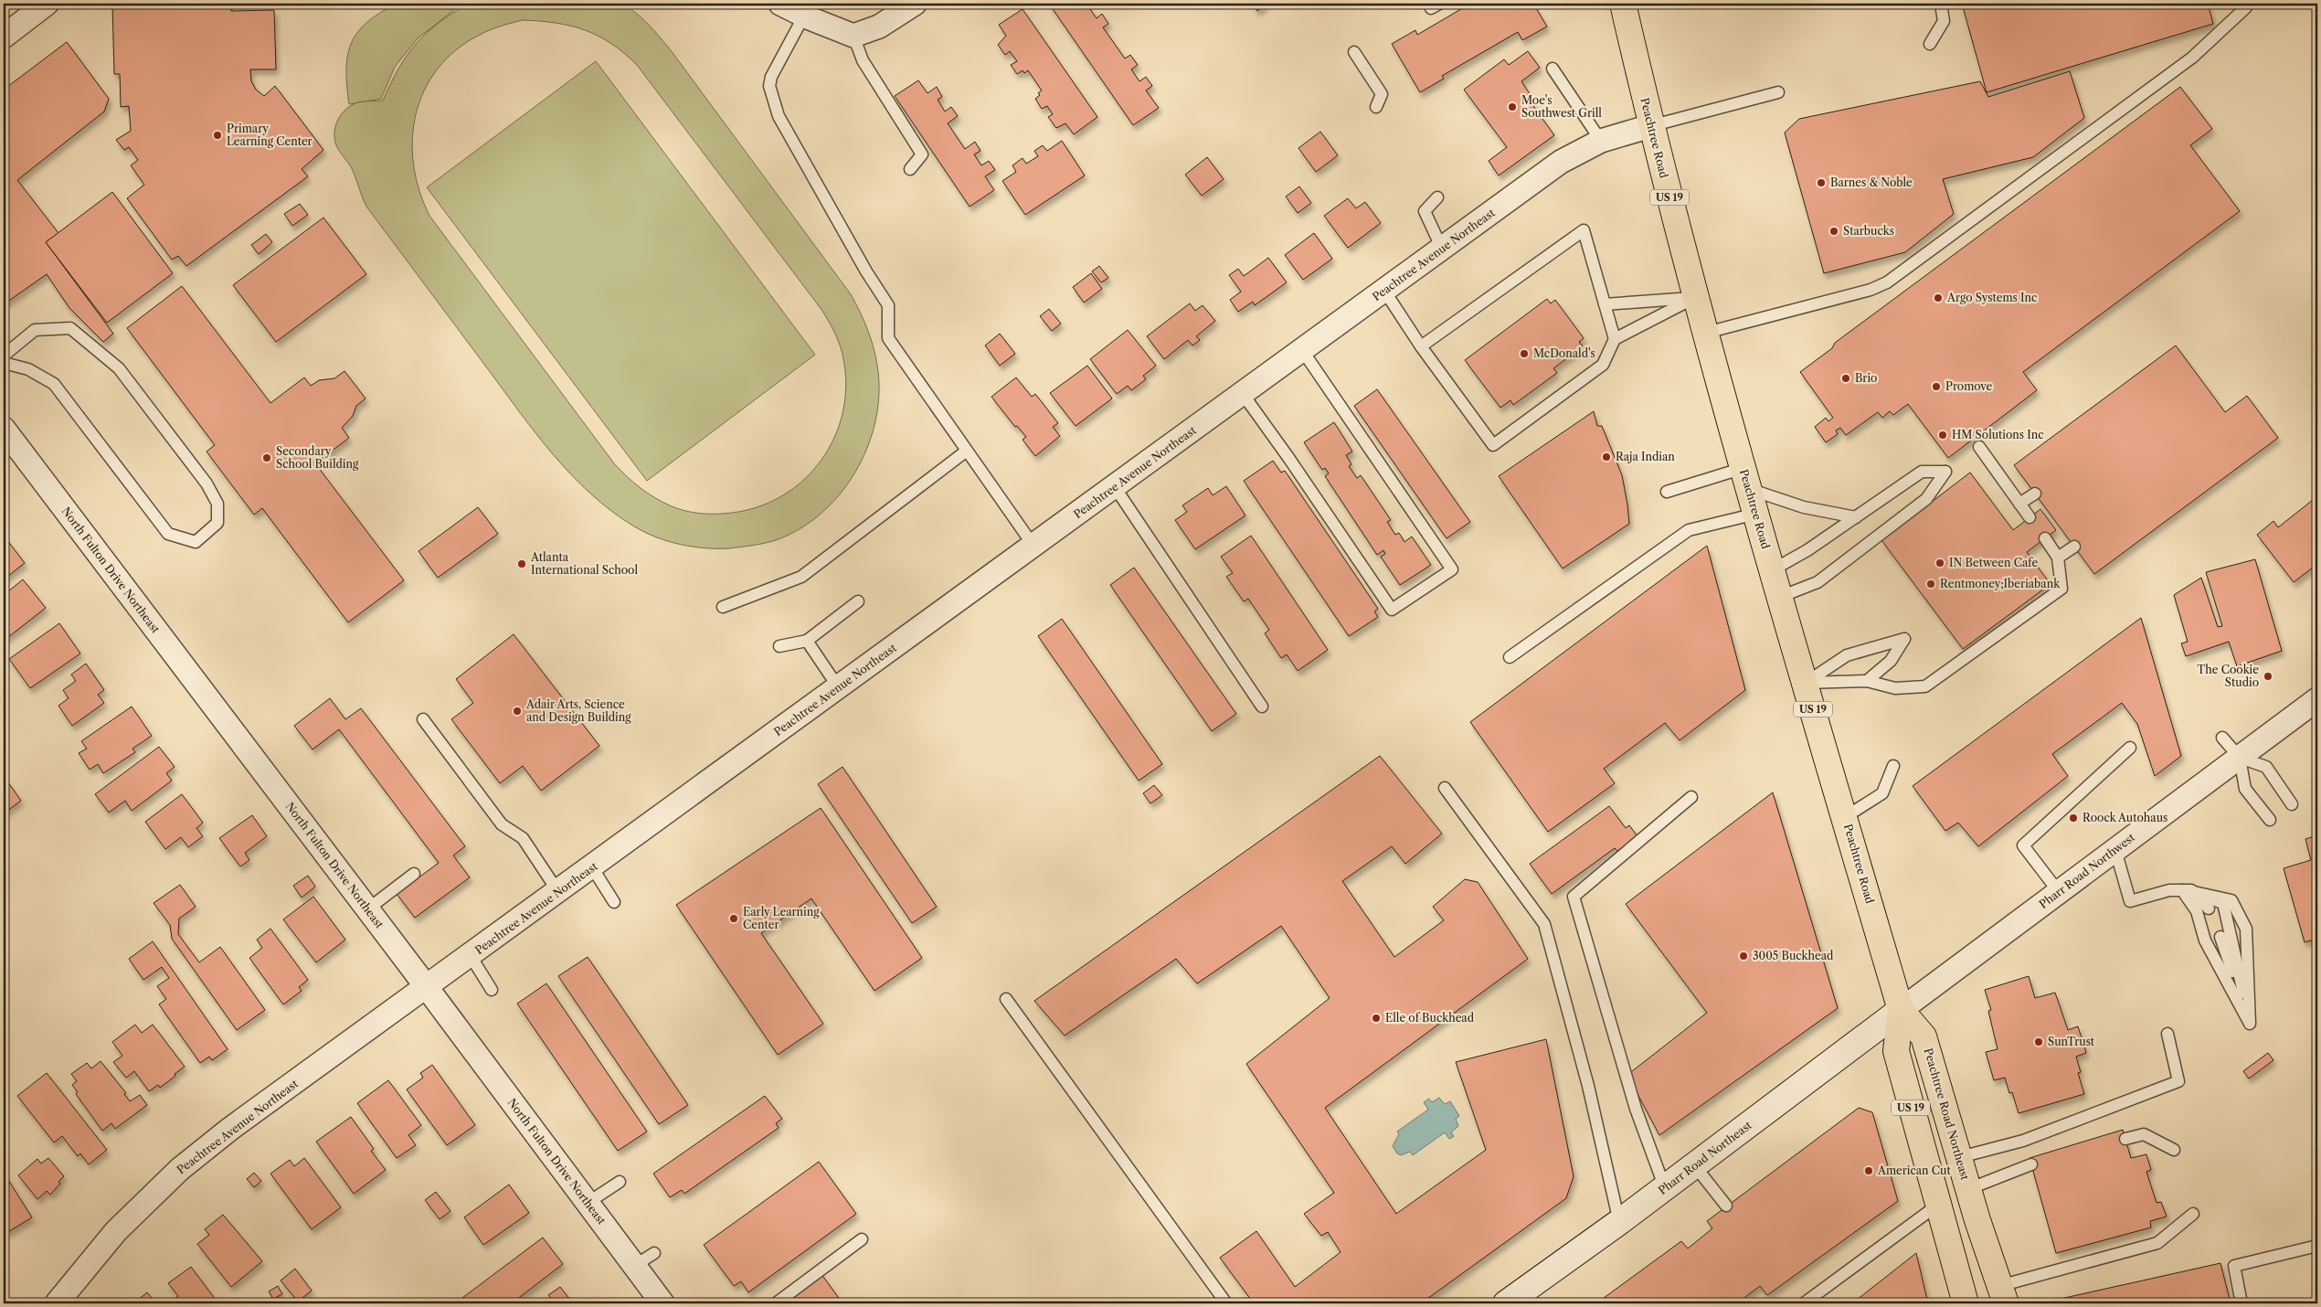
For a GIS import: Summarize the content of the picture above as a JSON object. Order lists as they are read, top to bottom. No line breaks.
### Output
{"streets":{"highway":["Peachtree Road","US 19","Peachtree Road Northeast"],"street":["Peachtree Avenue Northeast","North Fulton Drive Northeast","Pharr Road Northwest","Pharr Road Northeast"]},"crossings":[["Peachtree Road","US 19"],["Peachtree Road","Peachtree Avenue Northeast"],["Peachtree Road","Pharr Road Northwest"],["Peachtree Road","Peachtree Road Northeast"],["Peachtree Road","Pharr Road Northeast"],["US 19","Pharr Road Northwest"],["US 19","Peachtree Road Northeast"],["US 19","Pharr Road Northeast"],["Peachtree Avenue Northeast","North Fulton Drive Northeast"],["Pharr Road Northwest","Peachtree Road Northeast"],["Pharr Road Northwest","Pharr Road Northeast"],["Peachtree Road Northeast","Pharr Road Northeast"]],"places":["Moe's Southwest Grill","Primary Learning Center","Barnes & Noble","Starbucks","Argo Systems Inc","McDonald's","Brio","Promove","HM Solutions Inc","Raja Indian","Secondary School Building","IN Between Cafe","Atlanta International School","Rentmoney;Iberiabank","The Cookie Studio","Adair Arts, Science and Design Building","Roock Autohaus","Early Learning Center","3005 Buckhead","Elle of Buckhead","SunTrust","American Cut"]}
